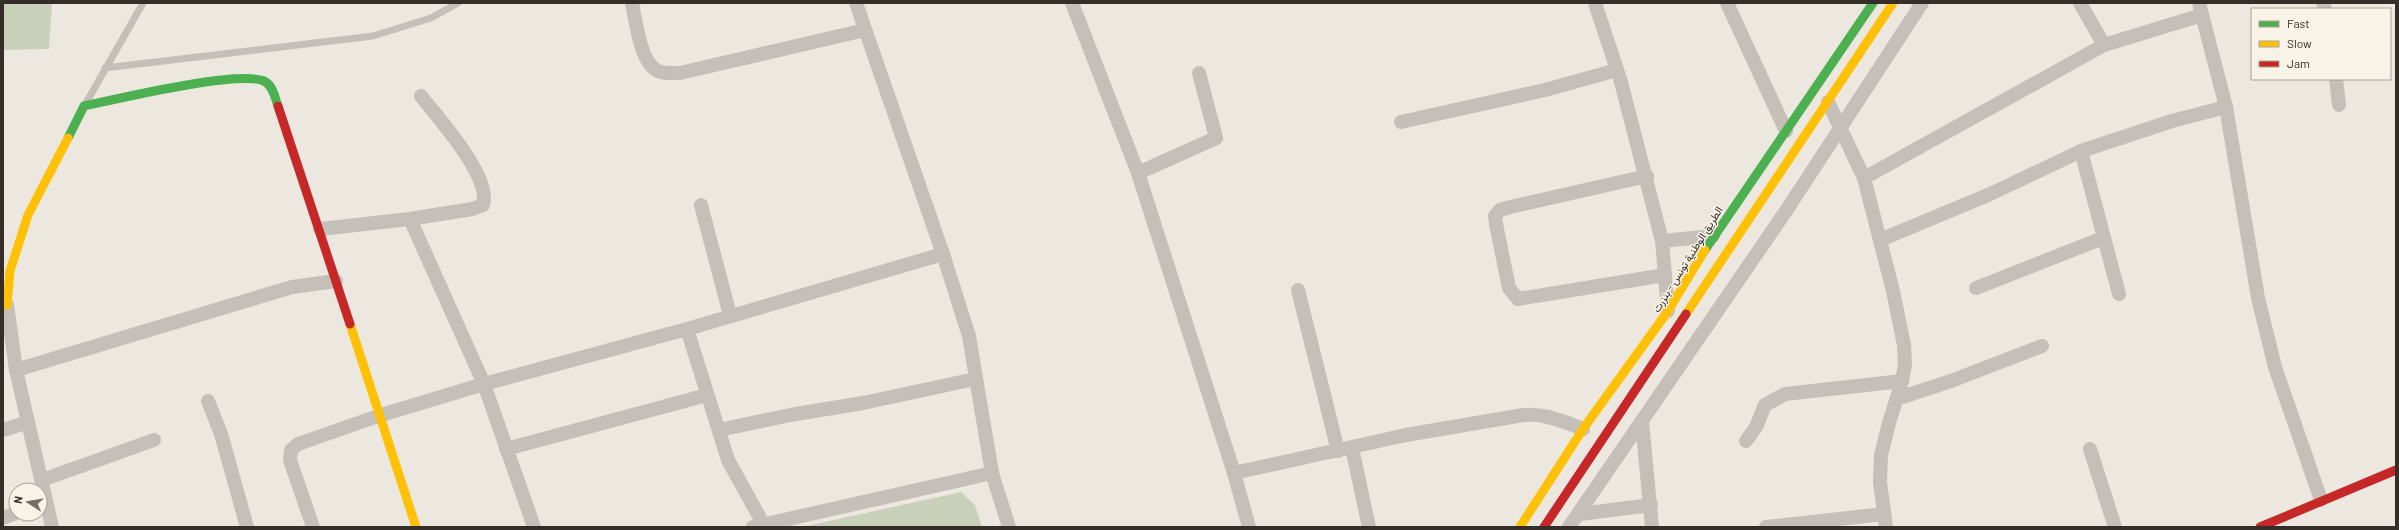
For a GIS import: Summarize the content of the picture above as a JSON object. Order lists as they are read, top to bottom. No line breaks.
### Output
{"streets":{"main road":["الطريق الوطنية تونس - بنزرت"]},"legend":["Fast","Slow","Jam"],"north":"left"}
